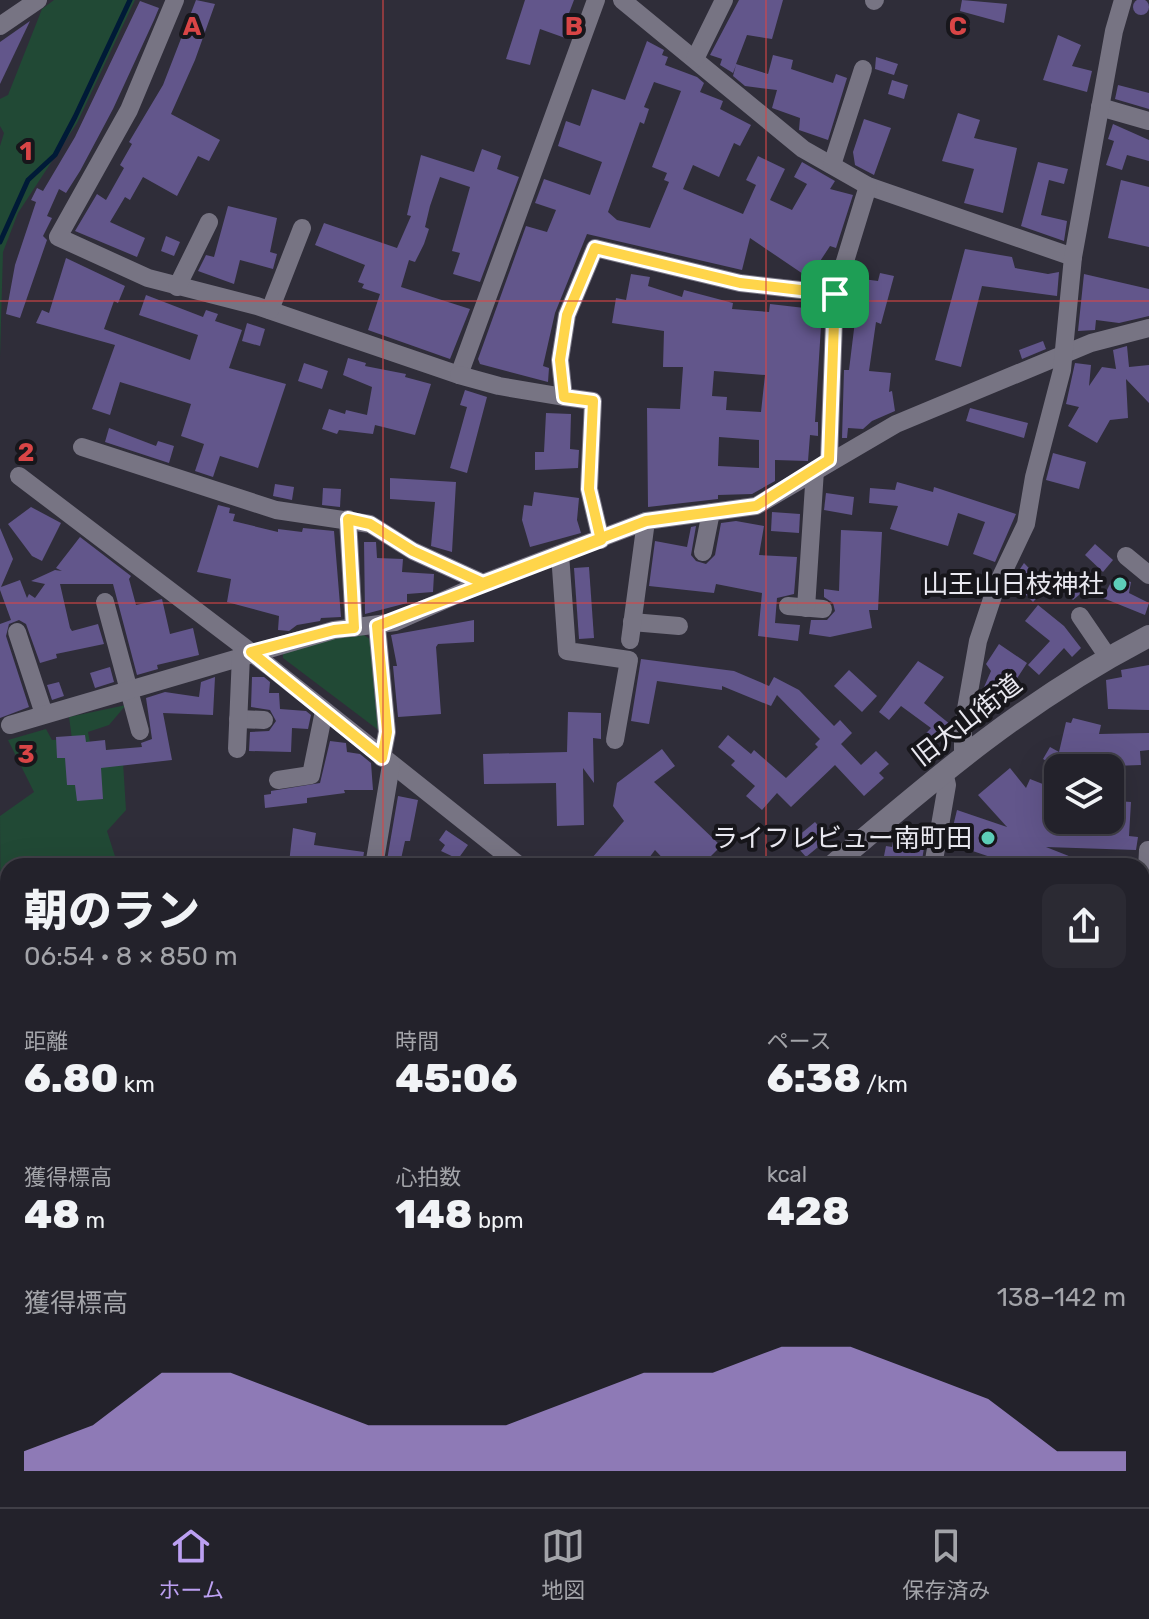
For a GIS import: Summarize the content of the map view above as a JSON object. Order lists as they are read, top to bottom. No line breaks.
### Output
{"streets":{"street":["旧大山街道"]},"places":["山王山日枝神社","ライフレビュー南町田"],"page":{"heading":["朝のラン","06:54 · 8 × 850 m"],"stats":[["距離","6.80 km"],["時間","45:06"],["ペース","6:38 /km"],["獲得標高","48 m"],["心拍数","148 bpm"],["kcal","428"]],"chart":["獲得標高","138–142 m"],"tabs":["ホーム","地図","保存済み"]},"grid":{"columns":["A","B","C"],"rows":["1","2","3"]}}
